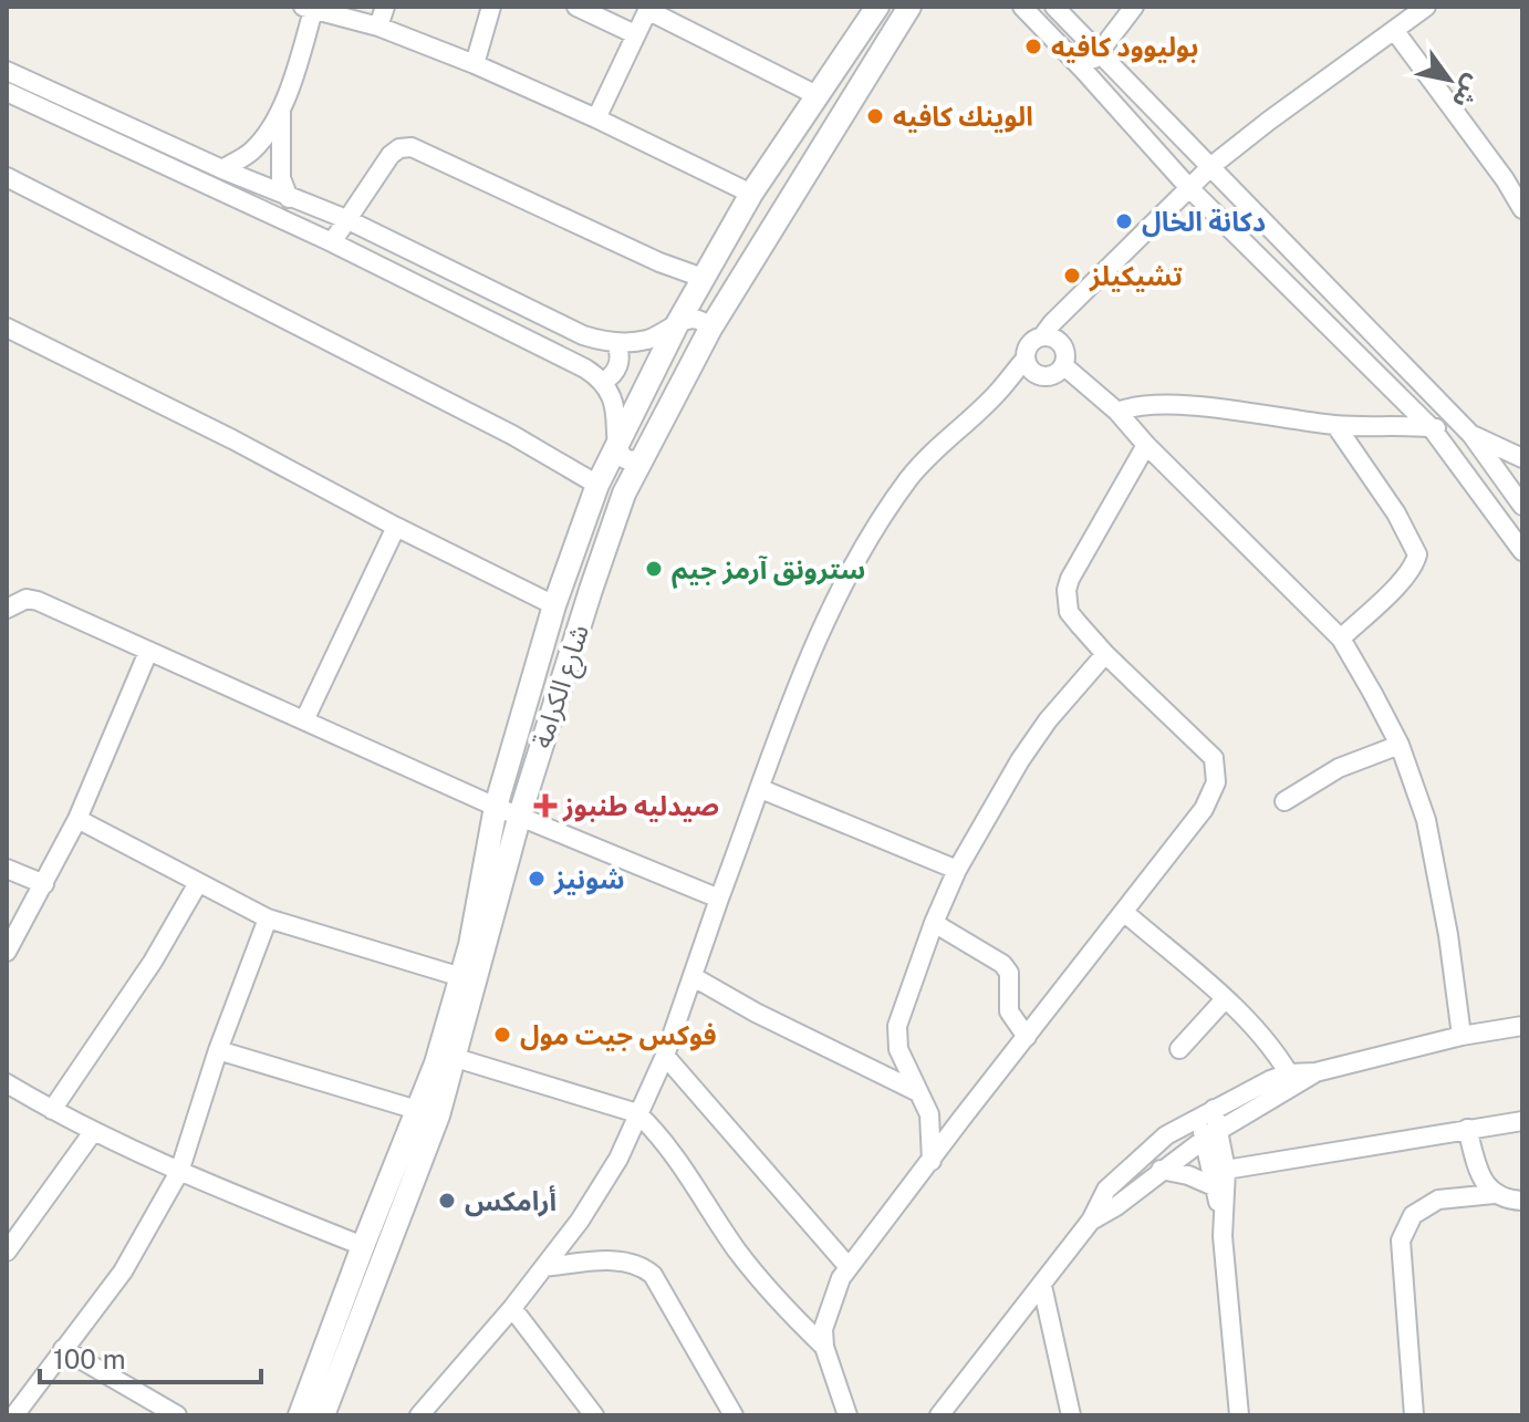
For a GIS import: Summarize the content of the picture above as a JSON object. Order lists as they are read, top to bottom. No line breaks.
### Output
{"streets":{"street":["شارع الكرامة"]},"places":{"other":["بوليوود كافيه","الوينك كافيه","دكانة الخال","تشيكيلز","سترونق آرمز جيم","شونيز","فوكس جيت مول","أرامكس"],"health":["صيدليه طنبوز"]},"scale_bar":"100 m","north":"bottom right"}
